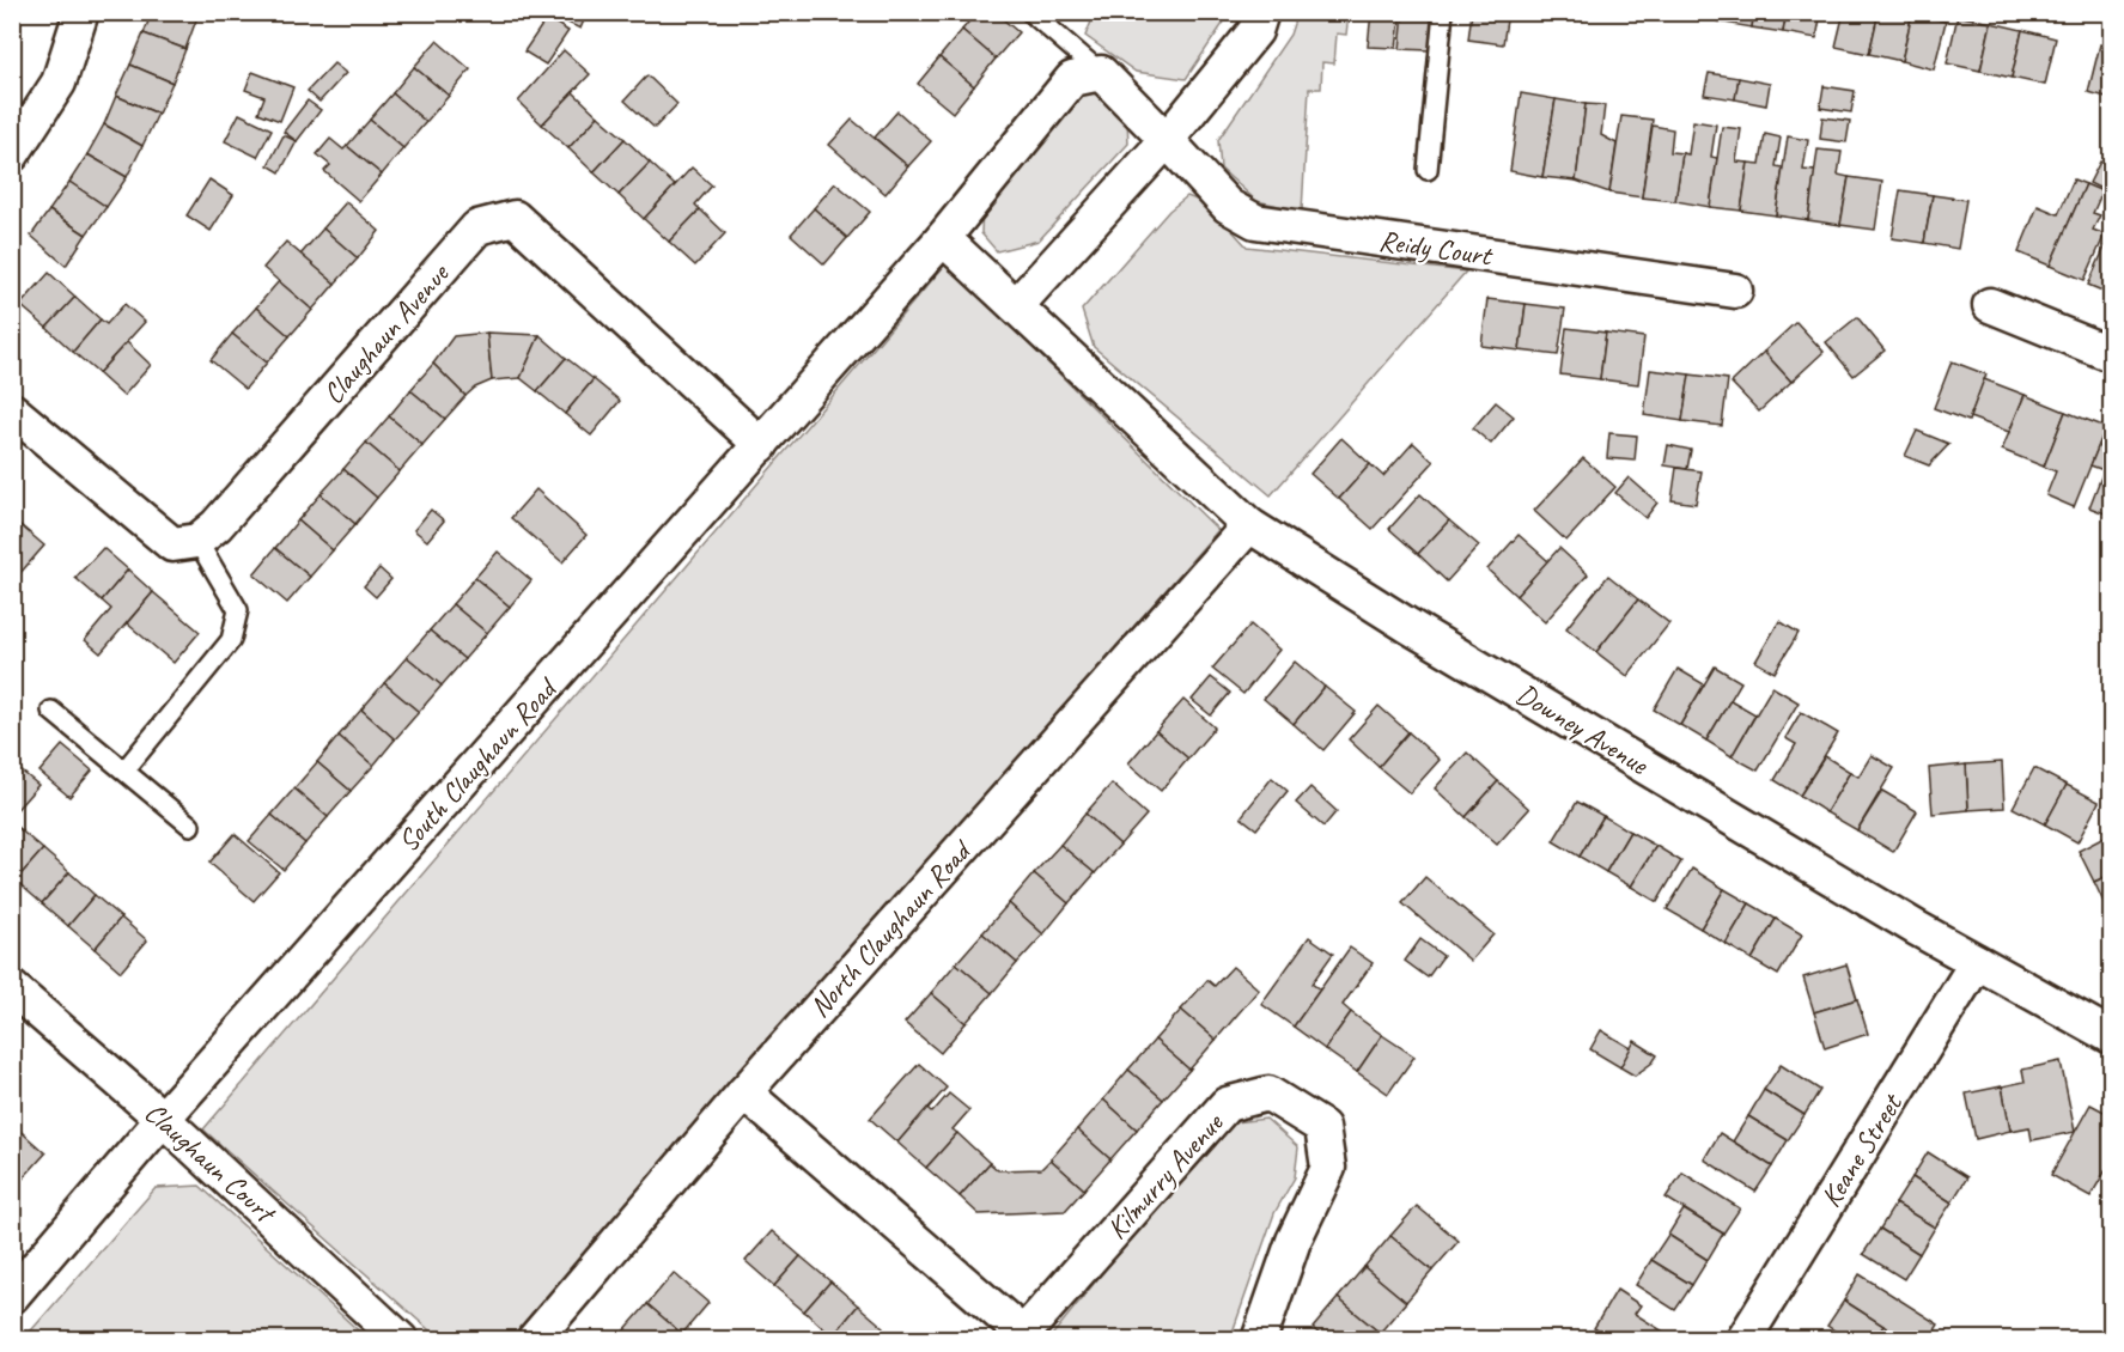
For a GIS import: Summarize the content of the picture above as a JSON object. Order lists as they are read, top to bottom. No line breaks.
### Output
{"streets":{"street":["Reidy Court","Claughaun Avenue","Downey Avenue","South Claughaun Road","North Claughaun Road","Keane Street","Claughaun Court","Kilmurry Avenue"]},"crossings":[["Reidy Court","South Claughaun Road"],["Claughaun Avenue","South Claughaun Road"],["Downey Avenue","South Claughaun Road"],["Downey Avenue","North Claughaun Road"],["Downey Avenue","Keane Street"],["South Claughaun Road","Claughaun Court"],["North Claughaun Road","Kilmurry Avenue"]]}
